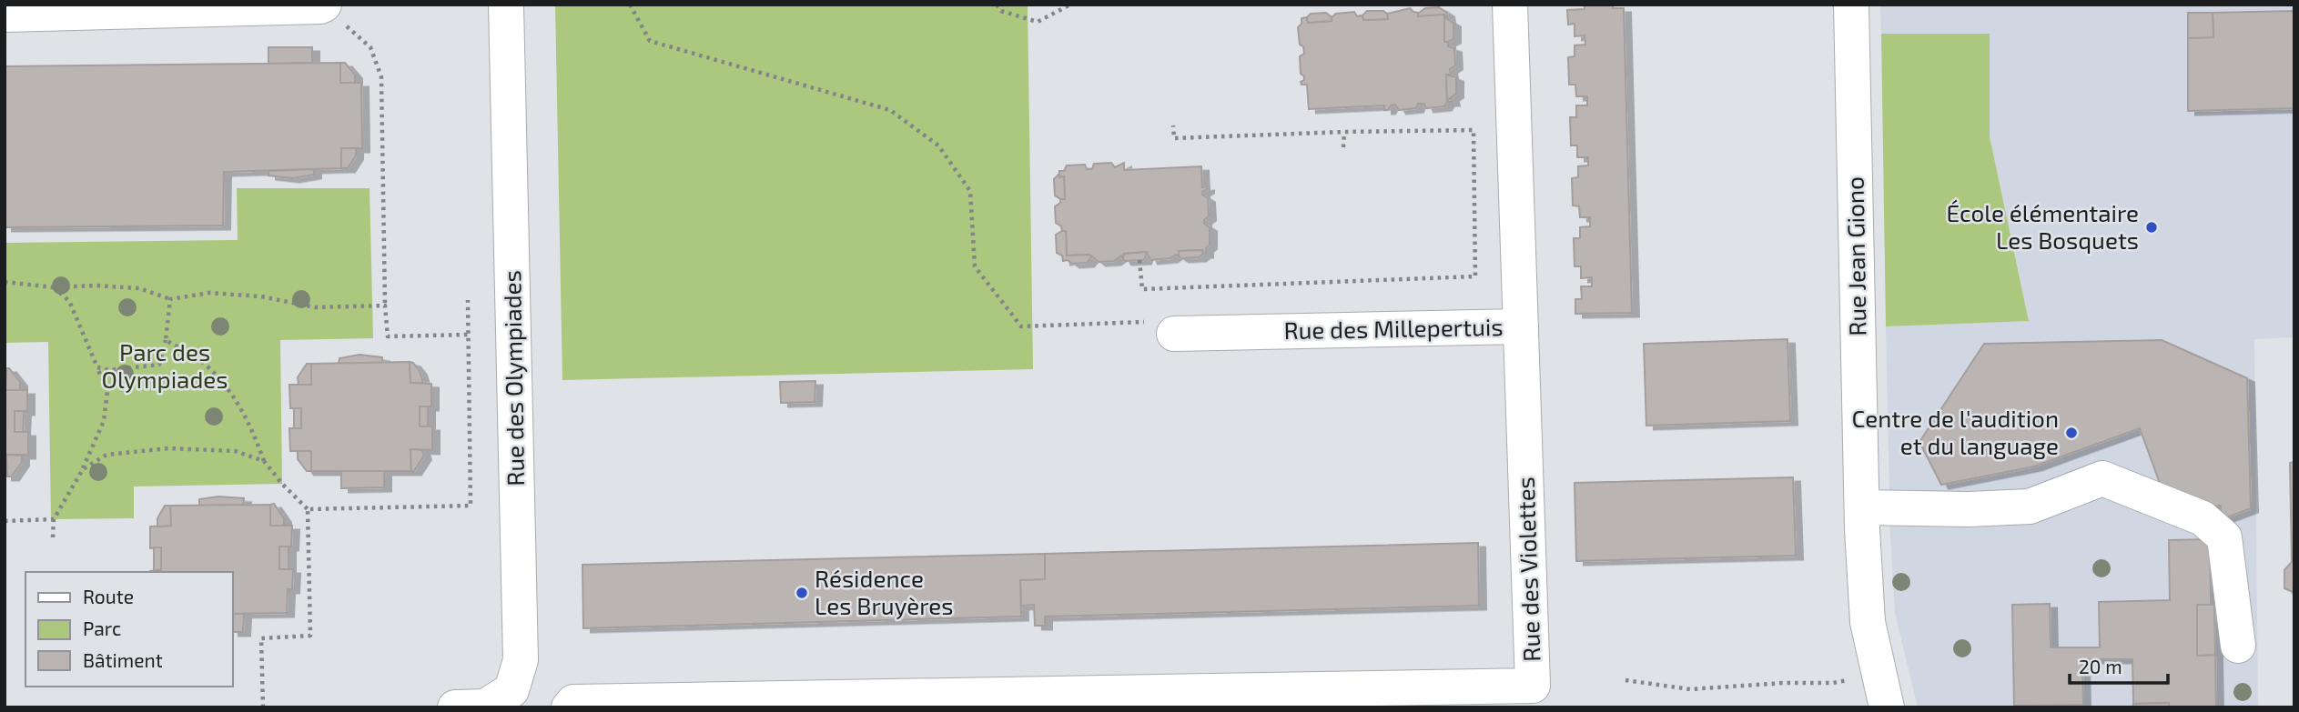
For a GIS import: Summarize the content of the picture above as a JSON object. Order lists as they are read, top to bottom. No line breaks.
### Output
{"streets":{"street":["Rue Jean Giono","Rue des Millepertuis","Rue des Olympiades","Rue des Violettes"]},"crossings":[["Rue des Millepertuis","Rue des Violettes"]],"parks":["Parc des Olympiades"],"places":["École élémentaire Les Bosquets","Centre de l'audition et du language","Résidence Les Bruyères"],"legend":["Route","Parc","Bâtiment"],"scale_bar":"20 m"}
